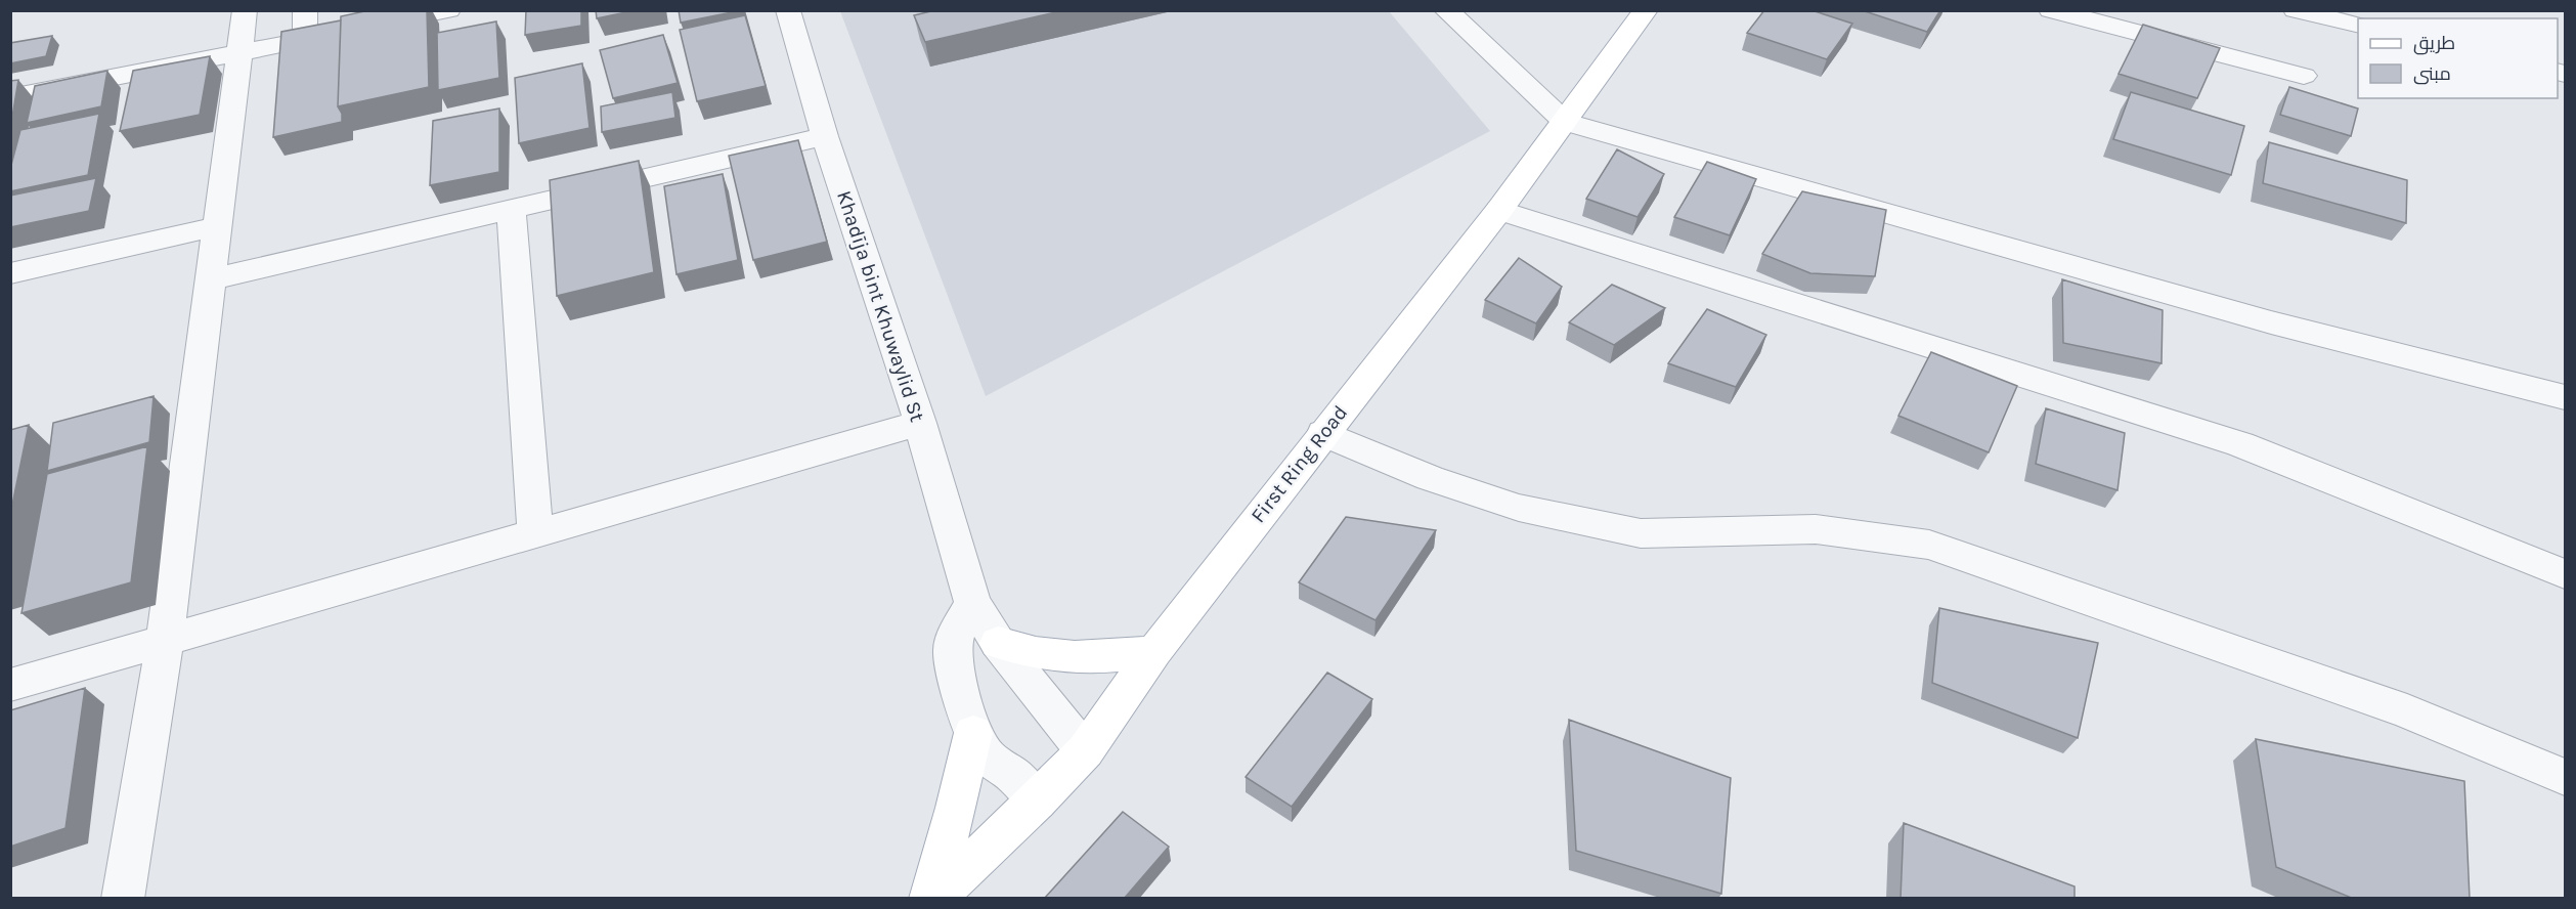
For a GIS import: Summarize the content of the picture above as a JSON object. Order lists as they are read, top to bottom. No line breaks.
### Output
{"streets":{"main road":["First Ring Road"],"street":["Khadīja bint Khuwaylid St"]},"crossings":[["Khadīja bint Khuwaylid St","First Ring Road"]],"legend":["طريق","مبنى"]}
